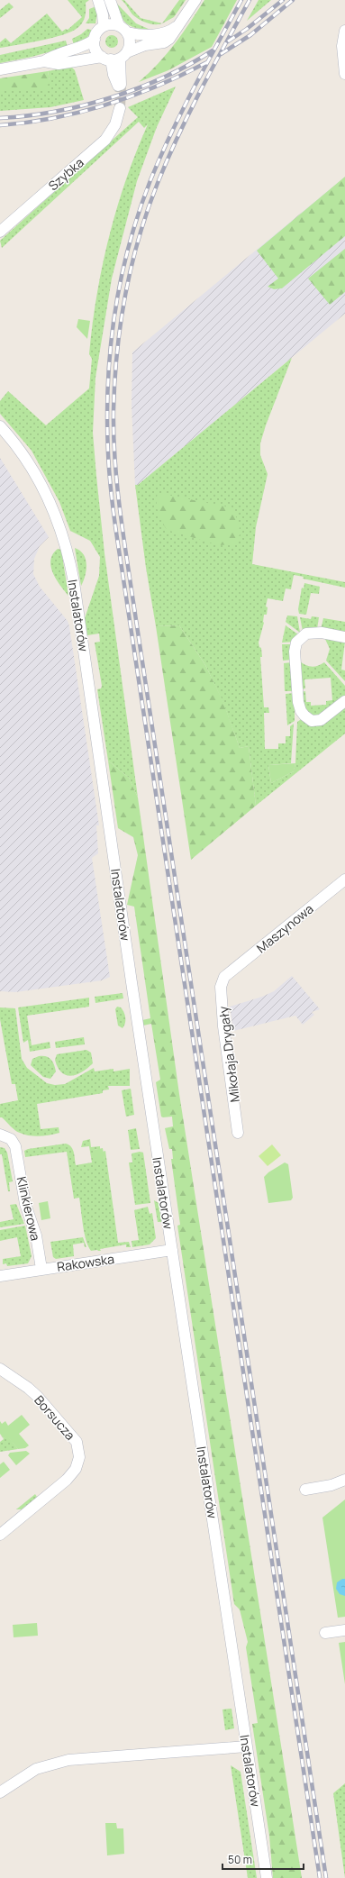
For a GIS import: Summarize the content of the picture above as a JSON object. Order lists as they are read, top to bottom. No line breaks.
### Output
{"streets":{"street":["Szybka","Instalatorów","Maszynowa","Mikołaja Drygały","Klinkierowa","Rakowska","Borsucza"]},"crossings":[["Instalatorów","Rakowska"],["Maszynowa","Mikołaja Drygały"],["Klinkierowa","Rakowska"]],"scale_bar":"50 m"}
